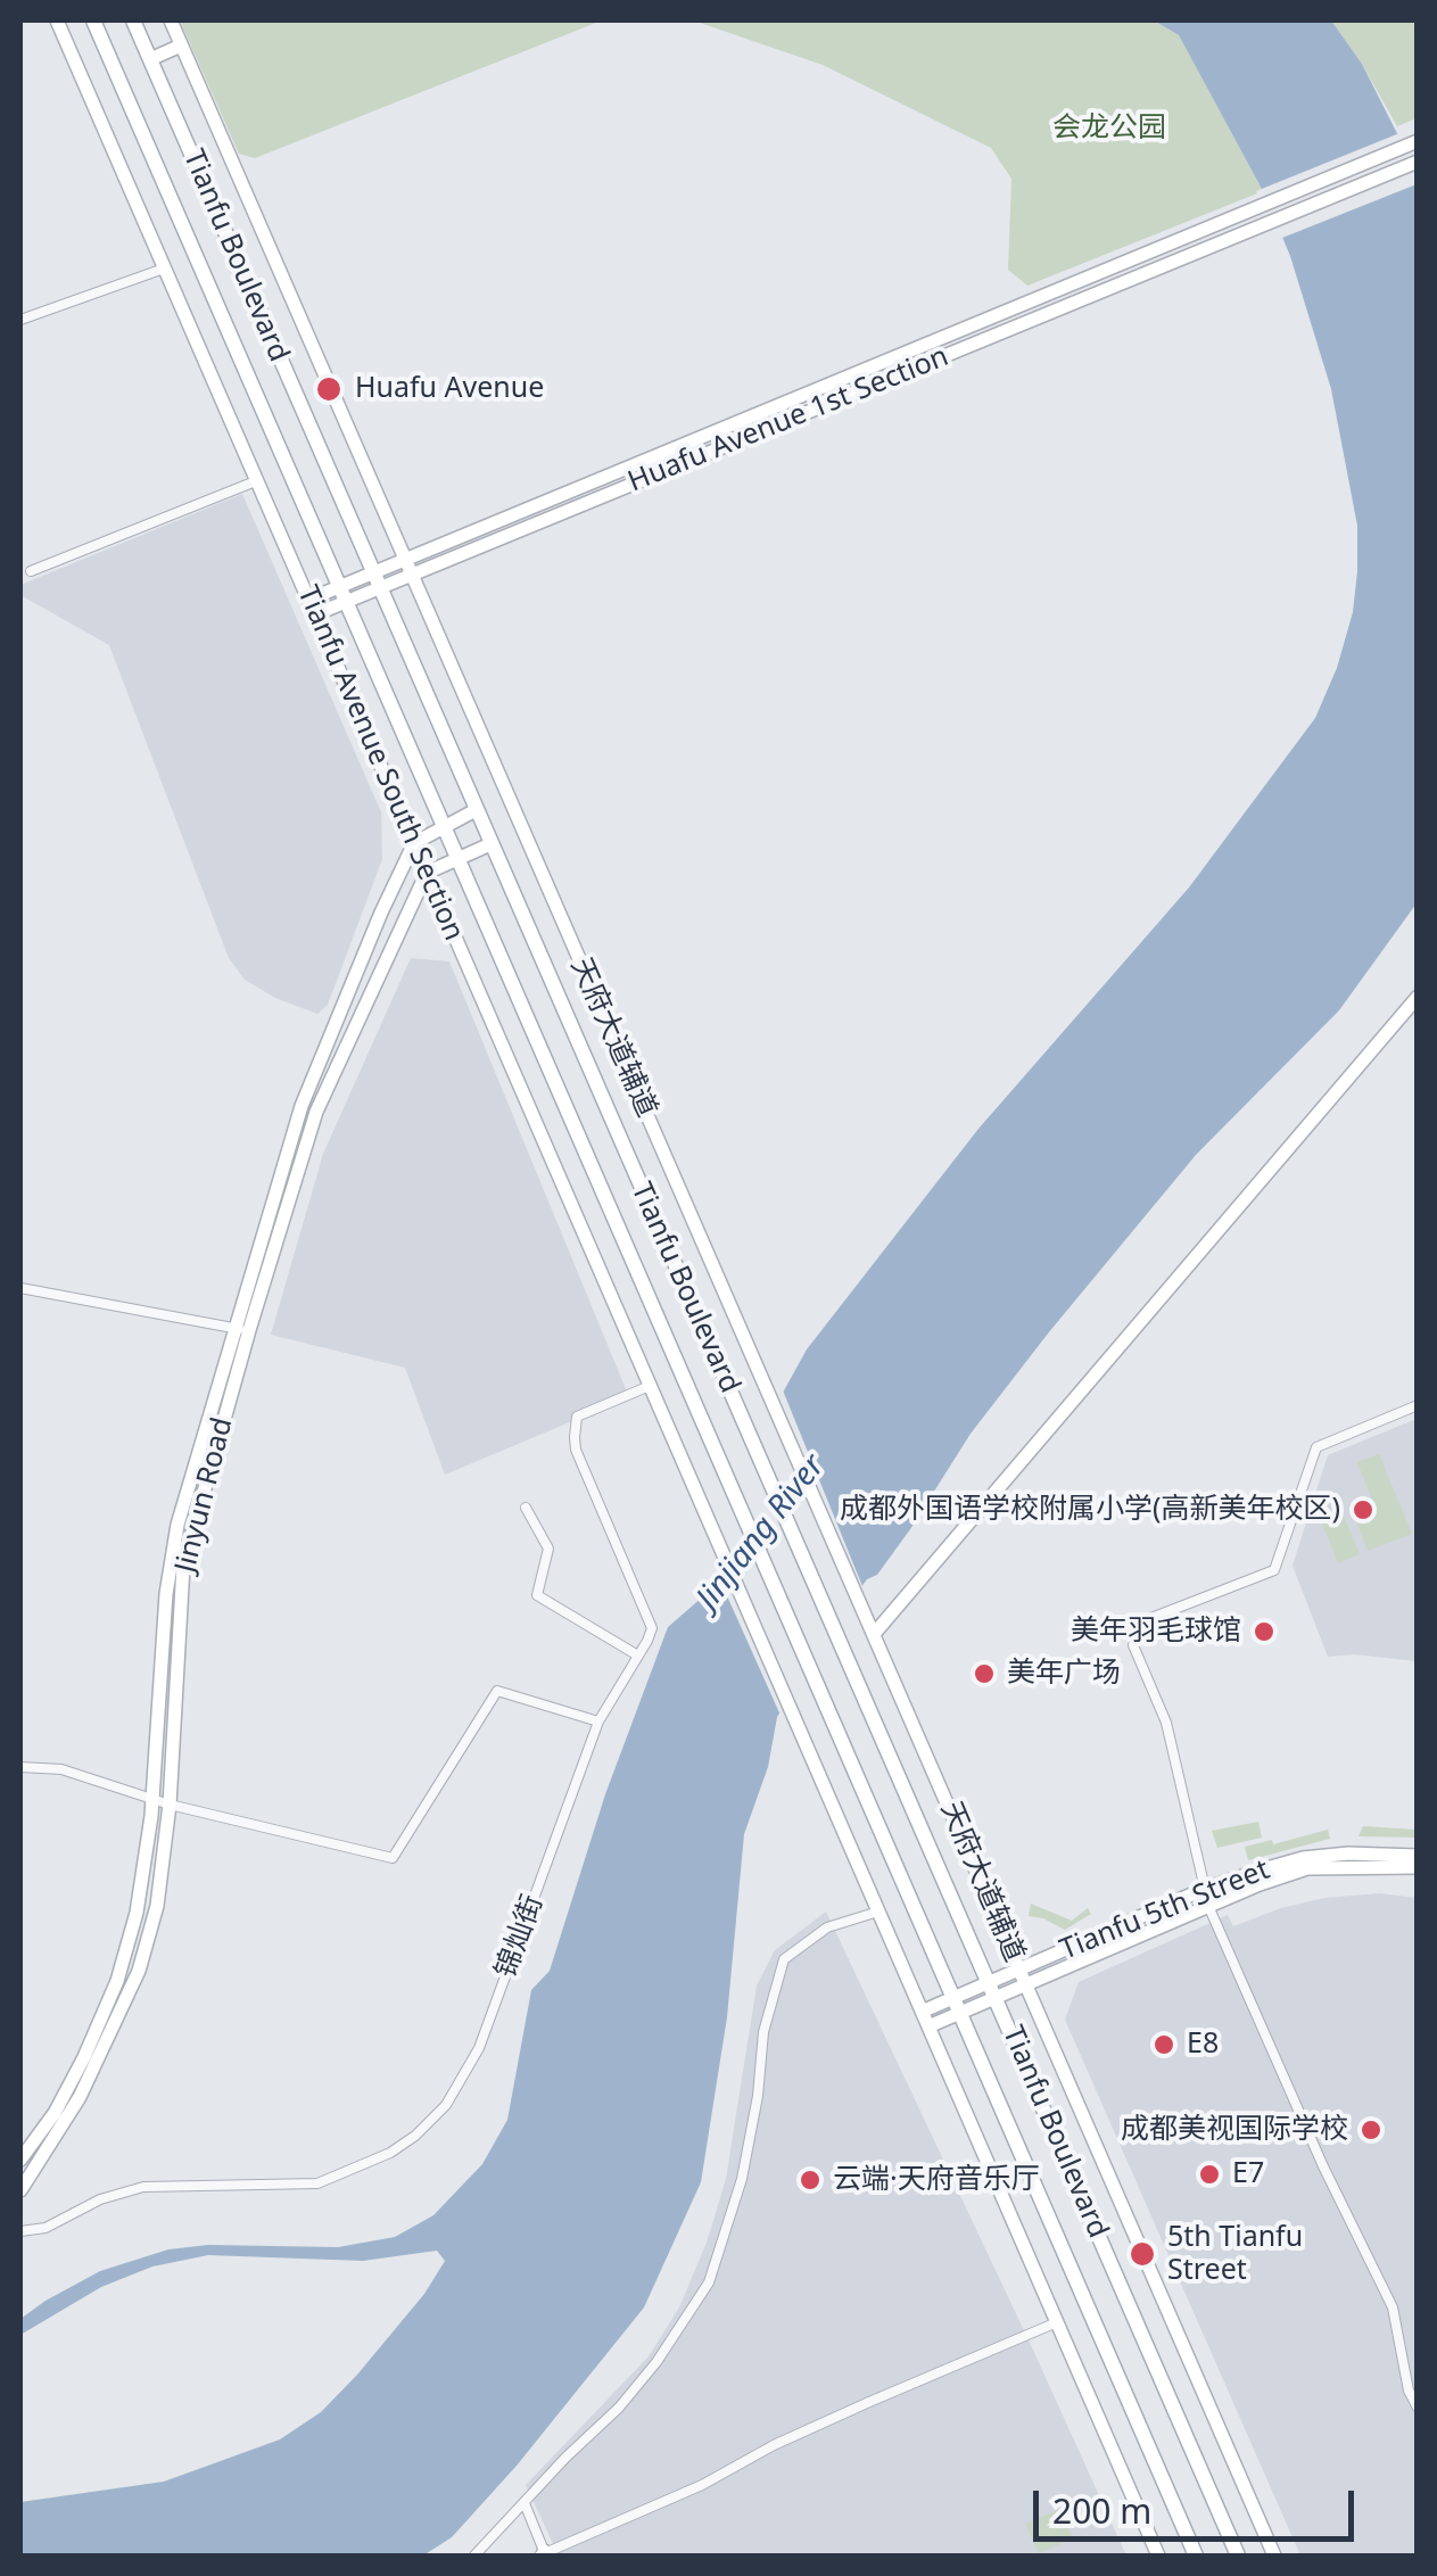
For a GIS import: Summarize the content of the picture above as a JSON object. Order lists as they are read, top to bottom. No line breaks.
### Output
{"streets":{"main road":["Tianfu Boulevard"],"street":["Huafu Avenue 1st Section","Tianfu Avenue South Section","天府大道辅道","Jinyun Road","Tianfu 5th Street","锦灿街"]},"crossings":[["Tianfu Boulevard","Huafu Avenue 1st Section"],["Tianfu Boulevard","Tianfu 5th Street"],["Huafu Avenue 1st Section","天府大道辅道"],["Tianfu Avenue South Section","Jinyun Road"],["Tianfu Avenue South Section","锦灿街"],["天府大道辅道","Tianfu 5th Street"]],"water":["Jinjiang River"],"parks":["会龙公园"],"places":["Huafu Avenue","成都外国语学校附属小学(高新美年校区)","美年羽毛球馆","美年广场","E8","成都美视国际学校","E7","云端·天府音乐厅","5th Tianfu Street"],"scale_bar":"200 m"}
